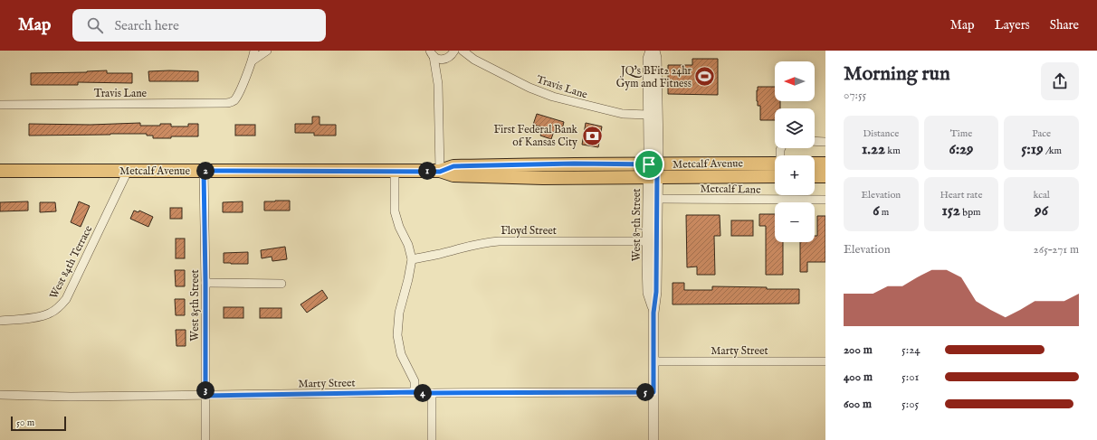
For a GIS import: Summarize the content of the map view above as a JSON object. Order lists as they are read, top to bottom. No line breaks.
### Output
{"streets":{"main road":["Metcalf Avenue"],"street":["Travis Lane","Metcalf Lane","West 87th Street","Floyd Street","West 84th Terrace","West 85th Street","Marty Street"]},"crossings":[["Travis Lane","West 87th Street"],["Metcalf Avenue","West 87th Street"],["Metcalf Avenue","West 84th Terrace"],["Metcalf Avenue","West 85th Street"],["Metcalf Lane","West 87th Street"],["West 87th Street","Floyd Street"],["West 87th Street","Marty Street"],["West 85th Street","Marty Street"]],"places":{"sports":["JQ's BFit2 24hr Gym and Fitness"],"bank":["First Federal Bank of Kansas City"]},"scale_bar":"50 m","north":"left","page":{"header":"Map","search":"Search here","nav":["Map","Layers","Share"],"heading":["Morning run","07:55"],"map_buttons":["+","−"],"stats":[["Distance","1.22 km"],["Time","6:29"],["Pace","5:19 /km"],["Elevation","6 m"],["Heart rate","152 bpm"],["kcal","96"]],"pins":["1","2","3","5","4"],"chart":["Elevation","265–271 m"],"list":[{"name":"200 m","note":"5:24"},{"name":"400 m","note":"5:01"},{"name":"600 m","note":"5:05"}],"scale":"50 m"}}
